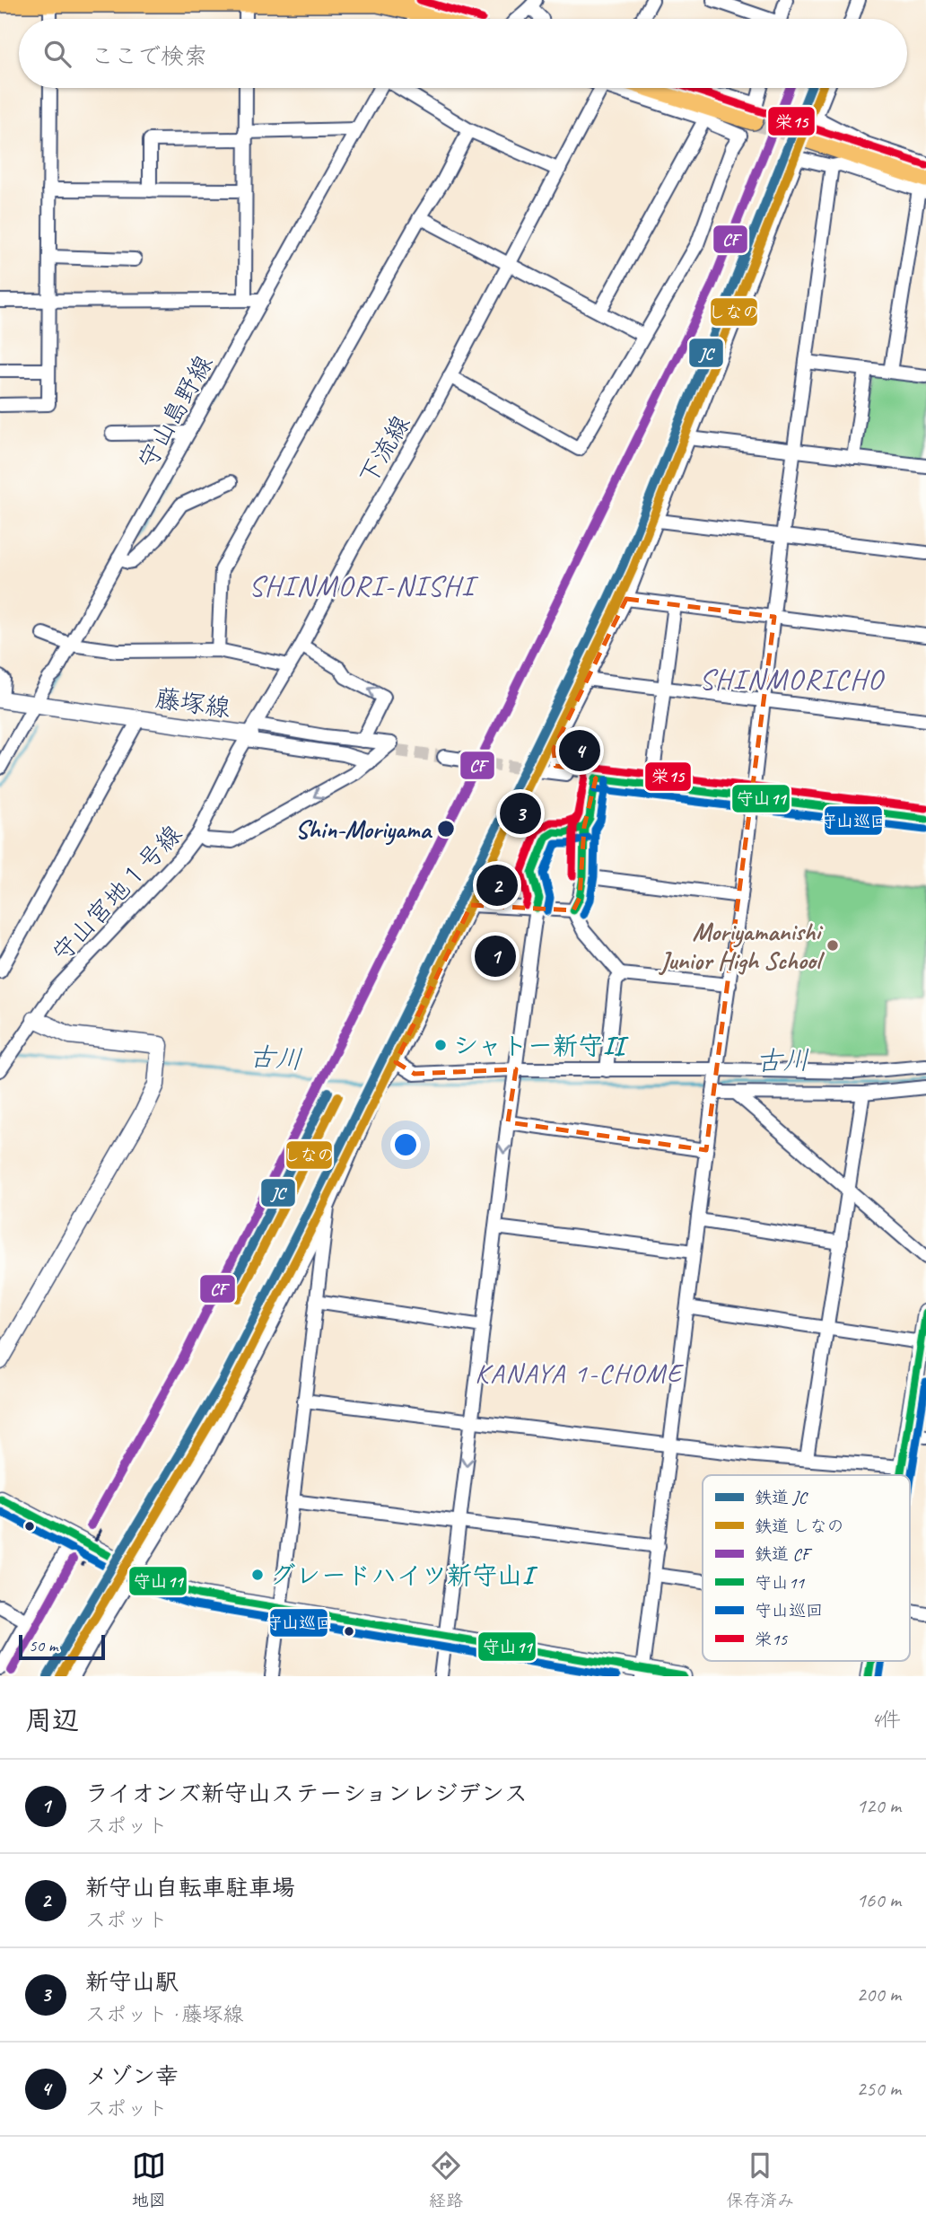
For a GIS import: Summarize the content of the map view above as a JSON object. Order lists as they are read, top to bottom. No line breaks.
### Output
{"streets":{"street":["守山島野線","下流線","藤塚線","守山宮地１号線"]},"crossings":[["守山島野線","藤塚線"],["下流線","藤塚線"],["下流線","守山宮地１号線"]],"districts":["SHINMORI-NISHI","SHINMORICHO","KANAYA 1-CHOME"],"water":["古川"],"places":["Shin-Moriyama","Moriyamanishi Junior High School","シャトー新守II","グレードハイツ新守山I"],"lines":["transit line 栄15","rail line JC","rail line しなの","rail line CF","transit line 守山11","transit line 守山巡回"],"legend":["鉄道 JC","鉄道 しなの","鉄道 CF","守山11","守山巡回","栄15"],"scale_bar":"50 m","page":{"search":"ここで検索","pins":["4","3","2","1"],"scale":"50 m","heading":["周辺","4件"],"list":[{"mark":"1","name":"ライオンズ新守山ステーションレジデンス","note":"スポット","value":"120 m"},{"mark":"2","name":"新守山自転車駐車場","note":"スポット","value":"160 m"},{"mark":"3","name":"新守山駅","note":"スポット · 藤塚線","value":"200 m"},{"mark":"4","name":"メゾン幸","note":"スポット","value":"250 m"}],"nav":["地図","経路","保存済み"]}}
